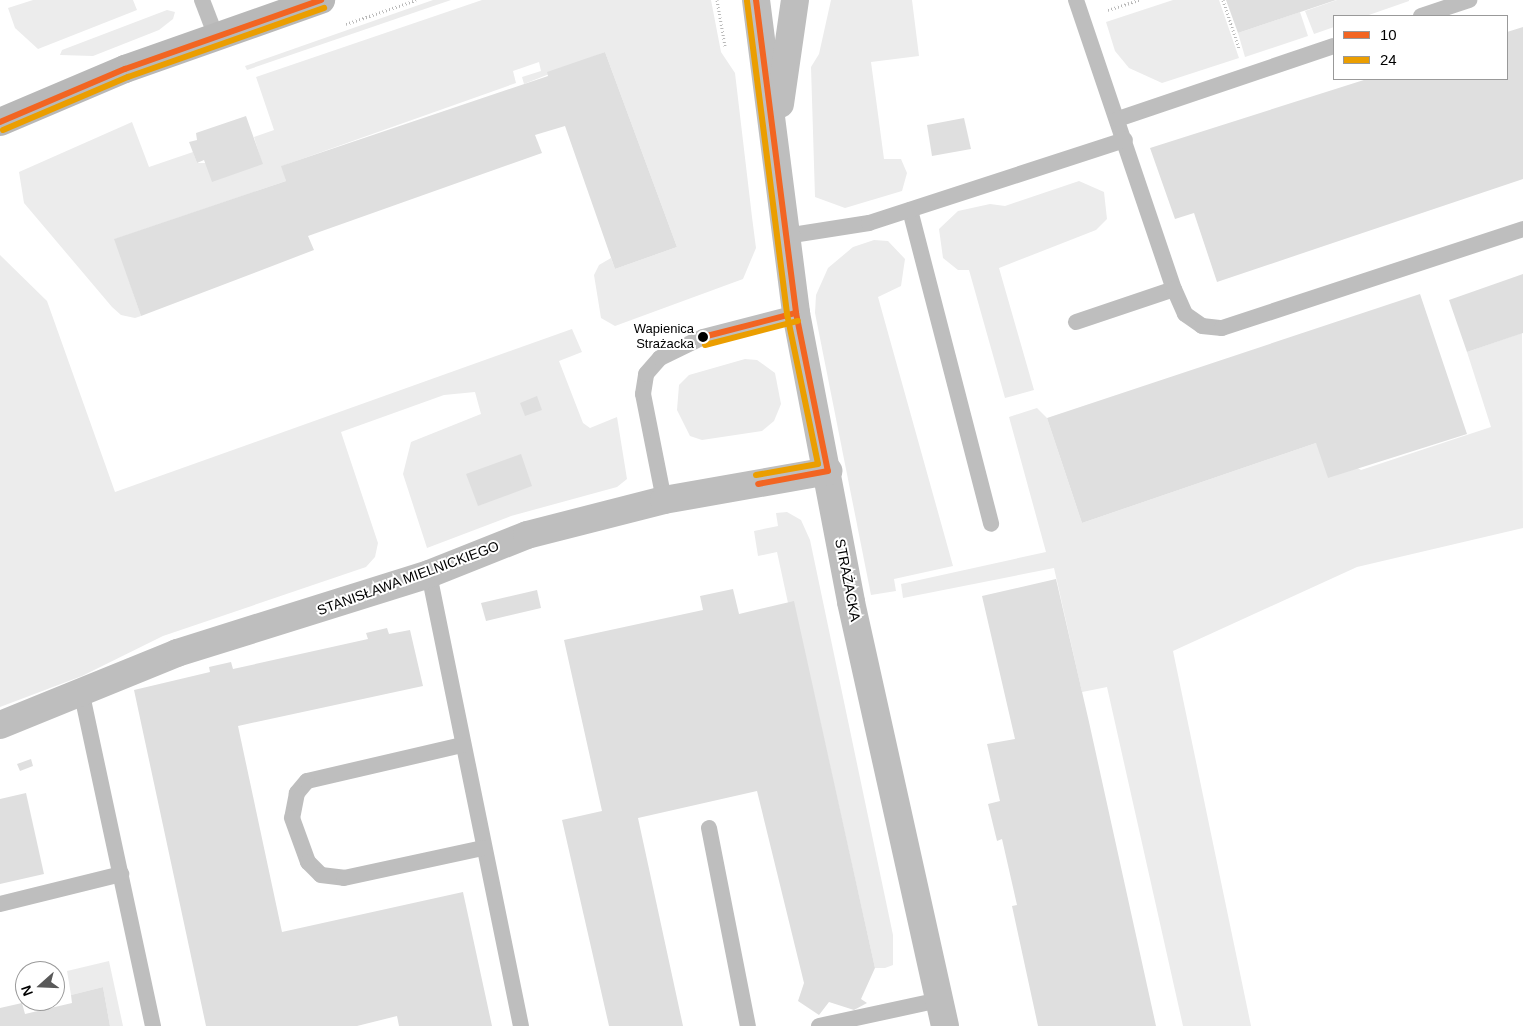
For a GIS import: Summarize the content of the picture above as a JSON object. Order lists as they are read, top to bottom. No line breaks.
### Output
{"streets":{"street":["STANISŁAWA MIELNICKIEGO","STRAŻACKA"]},"crossings":[["STANISŁAWA MIELNICKIEGO","STRAŻACKA"]],"places":["Wapienica Strażacka"],"lines":["transit line 10","transit line 24"],"legend":["10","24"],"north":"left"}
